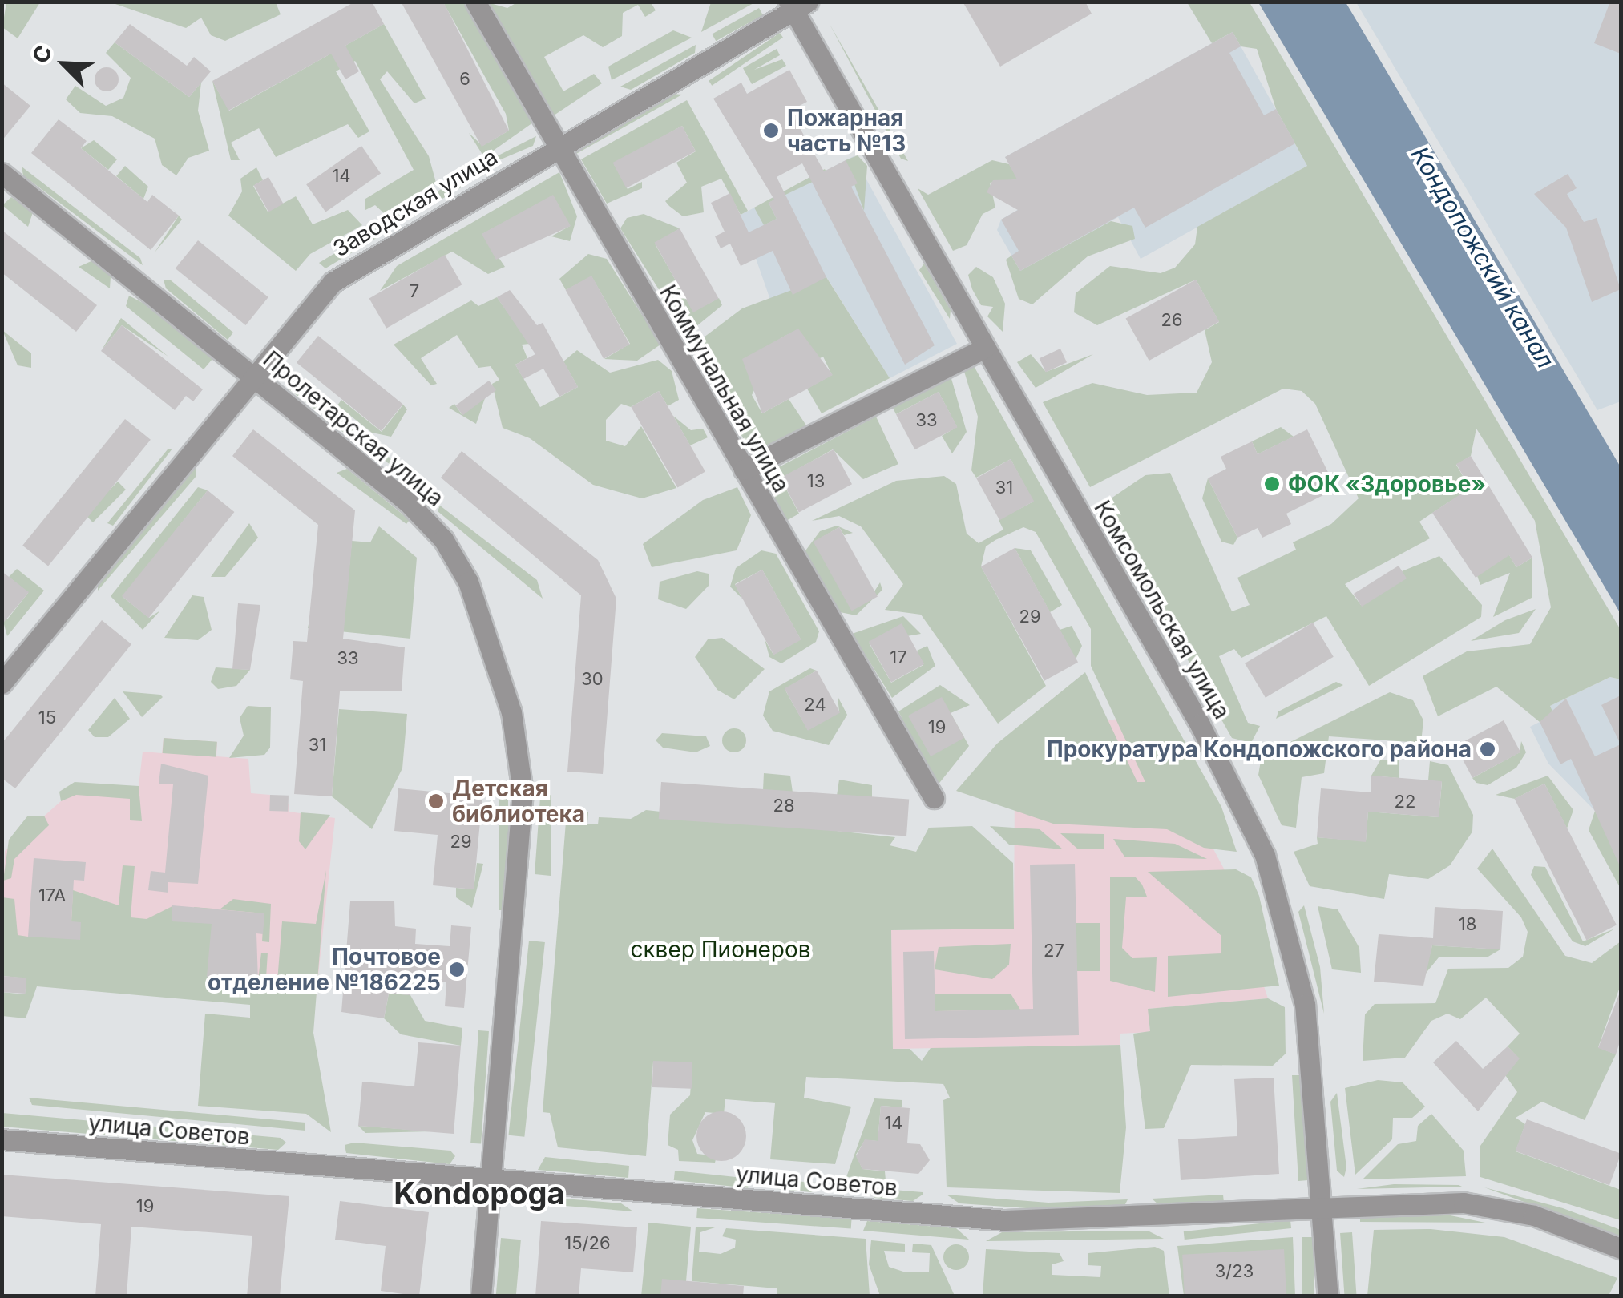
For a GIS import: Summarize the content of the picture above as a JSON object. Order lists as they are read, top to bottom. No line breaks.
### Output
{"streets":{"street":["Заводская улица","Коммунальная улица","Пролетарская улица","Комсомольская улица","улица Советов"]},"crossings":[["Заводская улица","Коммунальная улица"],["Заводская улица","Пролетарская улица"],["Заводская улица","Комсомольская улица"],["Пролетарская улица","улица Советов"],["Комсомольская улица","улица Советов"]],"districts":["Kondopoga"],"water":["Кондопожский канал"],"parks":["сквер Пионеров"],"places":["Пожарная часть №13","ФОК «Здоровье»","Прокуратура Кондопожского района","Детская библиотека","Почтовое отделение №186225"],"house_numbers":["6","14","7","26","33","13","31","29","17","33","30","24","15","19","31","22","28","29","17А","18","27","14","19","15/26","3/23"],"north":"top left"}
